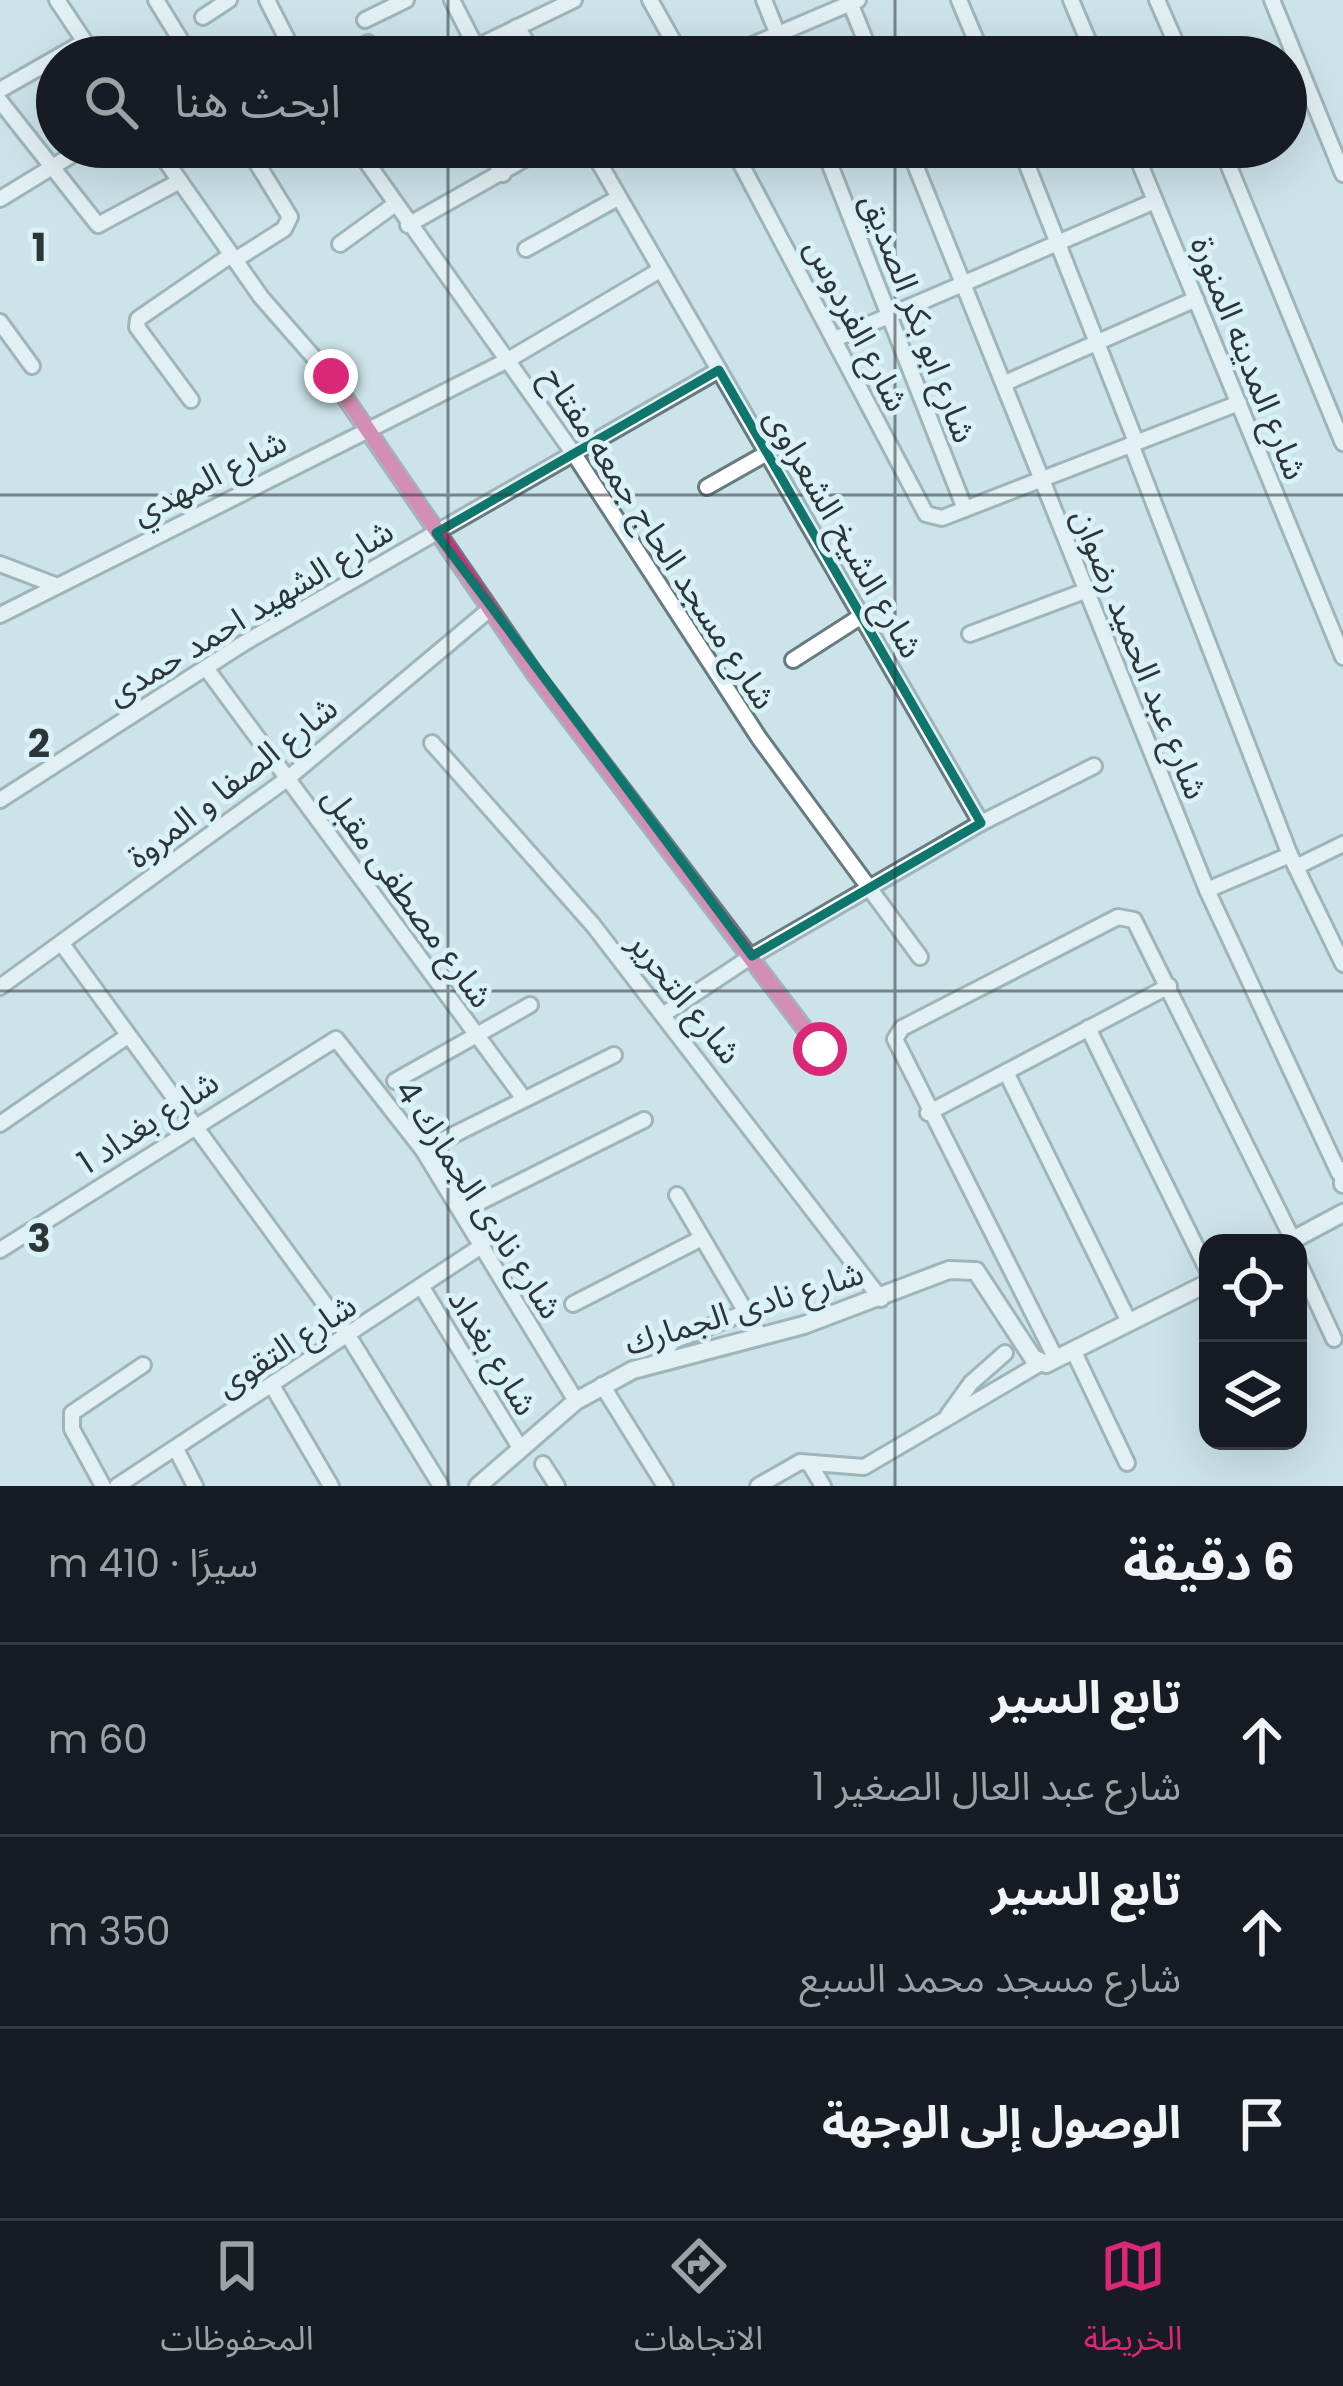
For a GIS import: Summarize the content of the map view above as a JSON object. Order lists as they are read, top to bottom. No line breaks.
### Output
{"streets":{"street":["شارع ابو بكر الصديق","شارع الفردوس","شارع المدينه المنورة","شارع المهدي","شارع الشيخ الشعراوى","شارع مسجد الحاج جمعه مفتاح","شارع الشهيد احمد حمدى","شارع عبد الحميد رضوان","شارع الصفا و المروة","شارع مصطفى مقبل","شارع التحرير","شارع بغداد 1","شارع نادى الجمارك 4","شارع نادى الجمارك","شارع التقوى","شارع بغداد"]},"crossings":[["شارع ابو بكر الصديق","شارع الفردوس"],["شارع المهدي","شارع مسجد الحاج جمعه مفتاح"],["شارع الشيخ الشعراوى","شارع الشهيد احمد حمدى"],["شارع مسجد الحاج جمعه مفتاح","شارع الشهيد احمد حمدى"],["شارع الشهيد احمد حمدى","شارع مصطفى مقبل"],["شارع الصفا و المروة","شارع مصطفى مقبل"],["شارع التحرير","شارع نادى الجمارك"],["شارع بغداد 1","شارع نادى الجمارك 4"],["شارع نادى الجمارك 4","شارع نادى الجمارك"],["شارع نادى الجمارك 4","شارع التقوى"],["شارع نادى الجمارك","شارع بغداد"],["شارع التقوى","شارع بغداد"]],"page":{"search":"ابحث هنا","heading":["6 دقيقة","سيرًا · 410 m"],"list":[["تابع السير","شارع عبد العال الصغير 1","60 m"],["تابع السير","شارع مسجد محمد السبع","350 m"],"الوصول إلى الوجهة"],"nav":["الخريطة","الاتجاهات","المحفوظات"]},"grid":{"rows":["1","2","3"]}}
